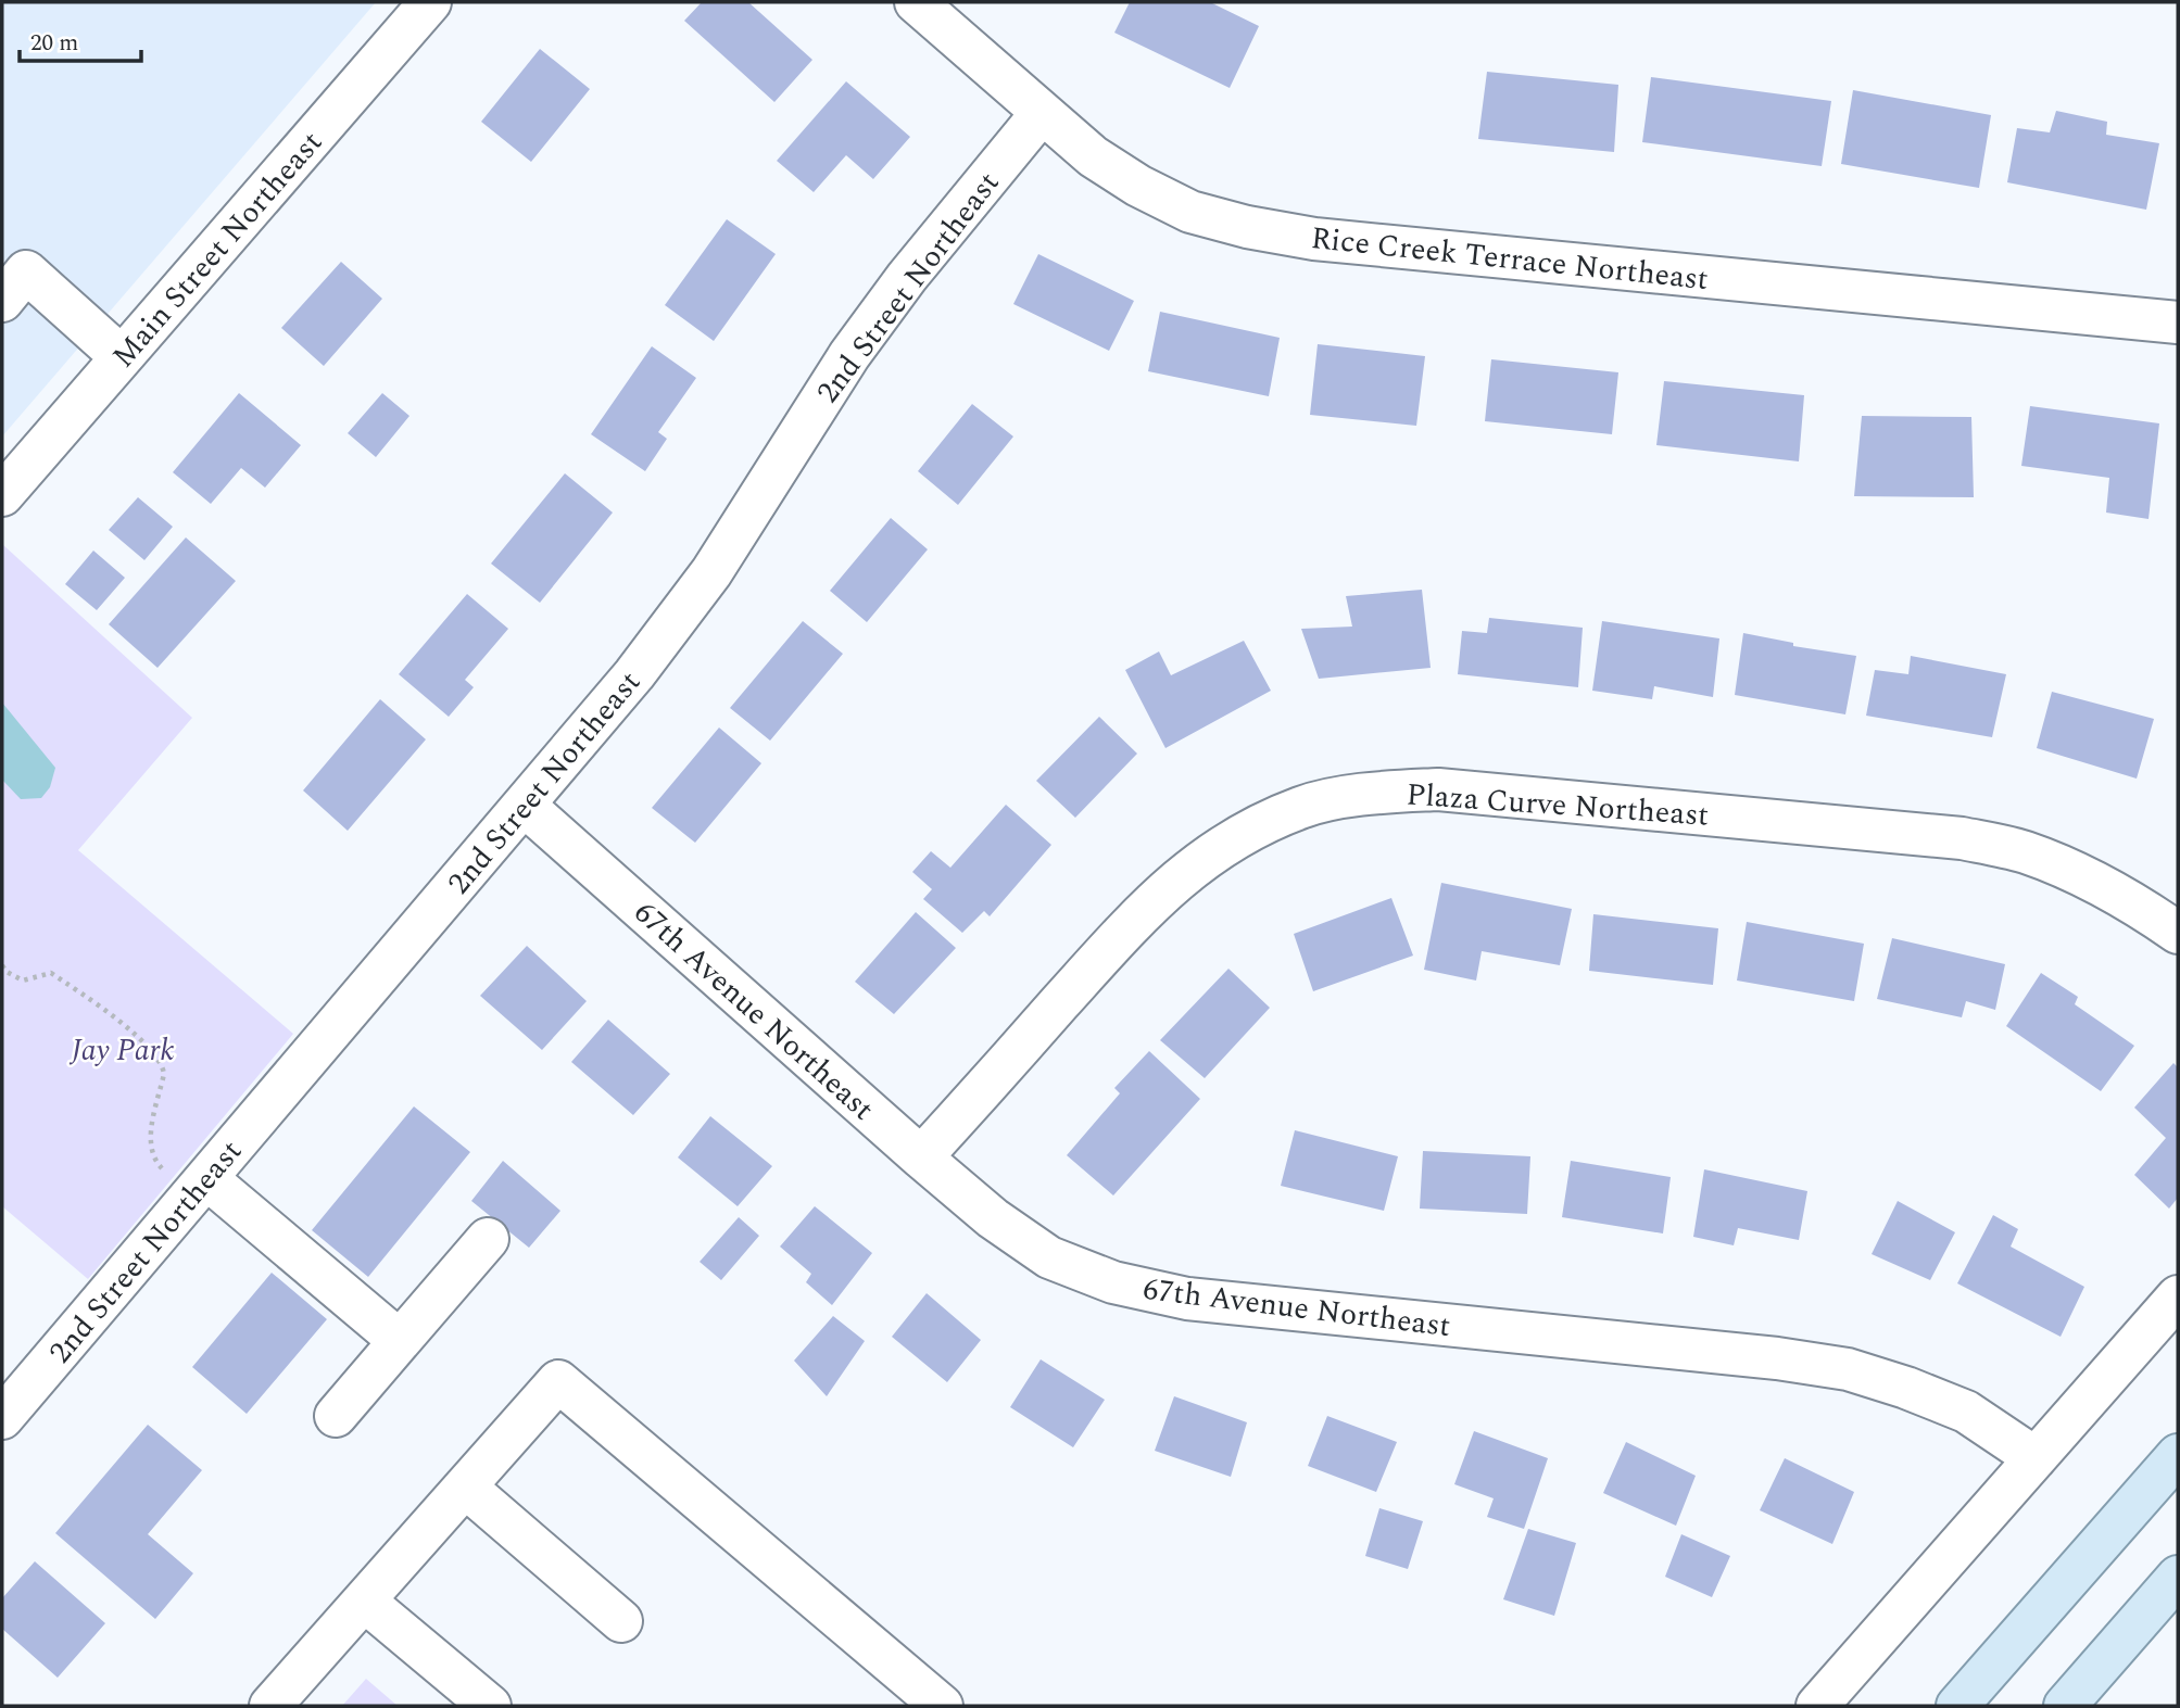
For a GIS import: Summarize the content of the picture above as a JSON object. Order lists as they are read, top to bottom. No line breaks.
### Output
{"streets":{"street":["Main Street Northeast","Rice Creek Terrace Northeast","2nd Street Northeast","Plaza Curve Northeast","67th Avenue Northeast"]},"crossings":[["Rice Creek Terrace Northeast","2nd Street Northeast"],["2nd Street Northeast","67th Avenue Northeast"],["Plaza Curve Northeast","67th Avenue Northeast"]],"parks":["Jay Park"],"scale_bar":"20 m"}
